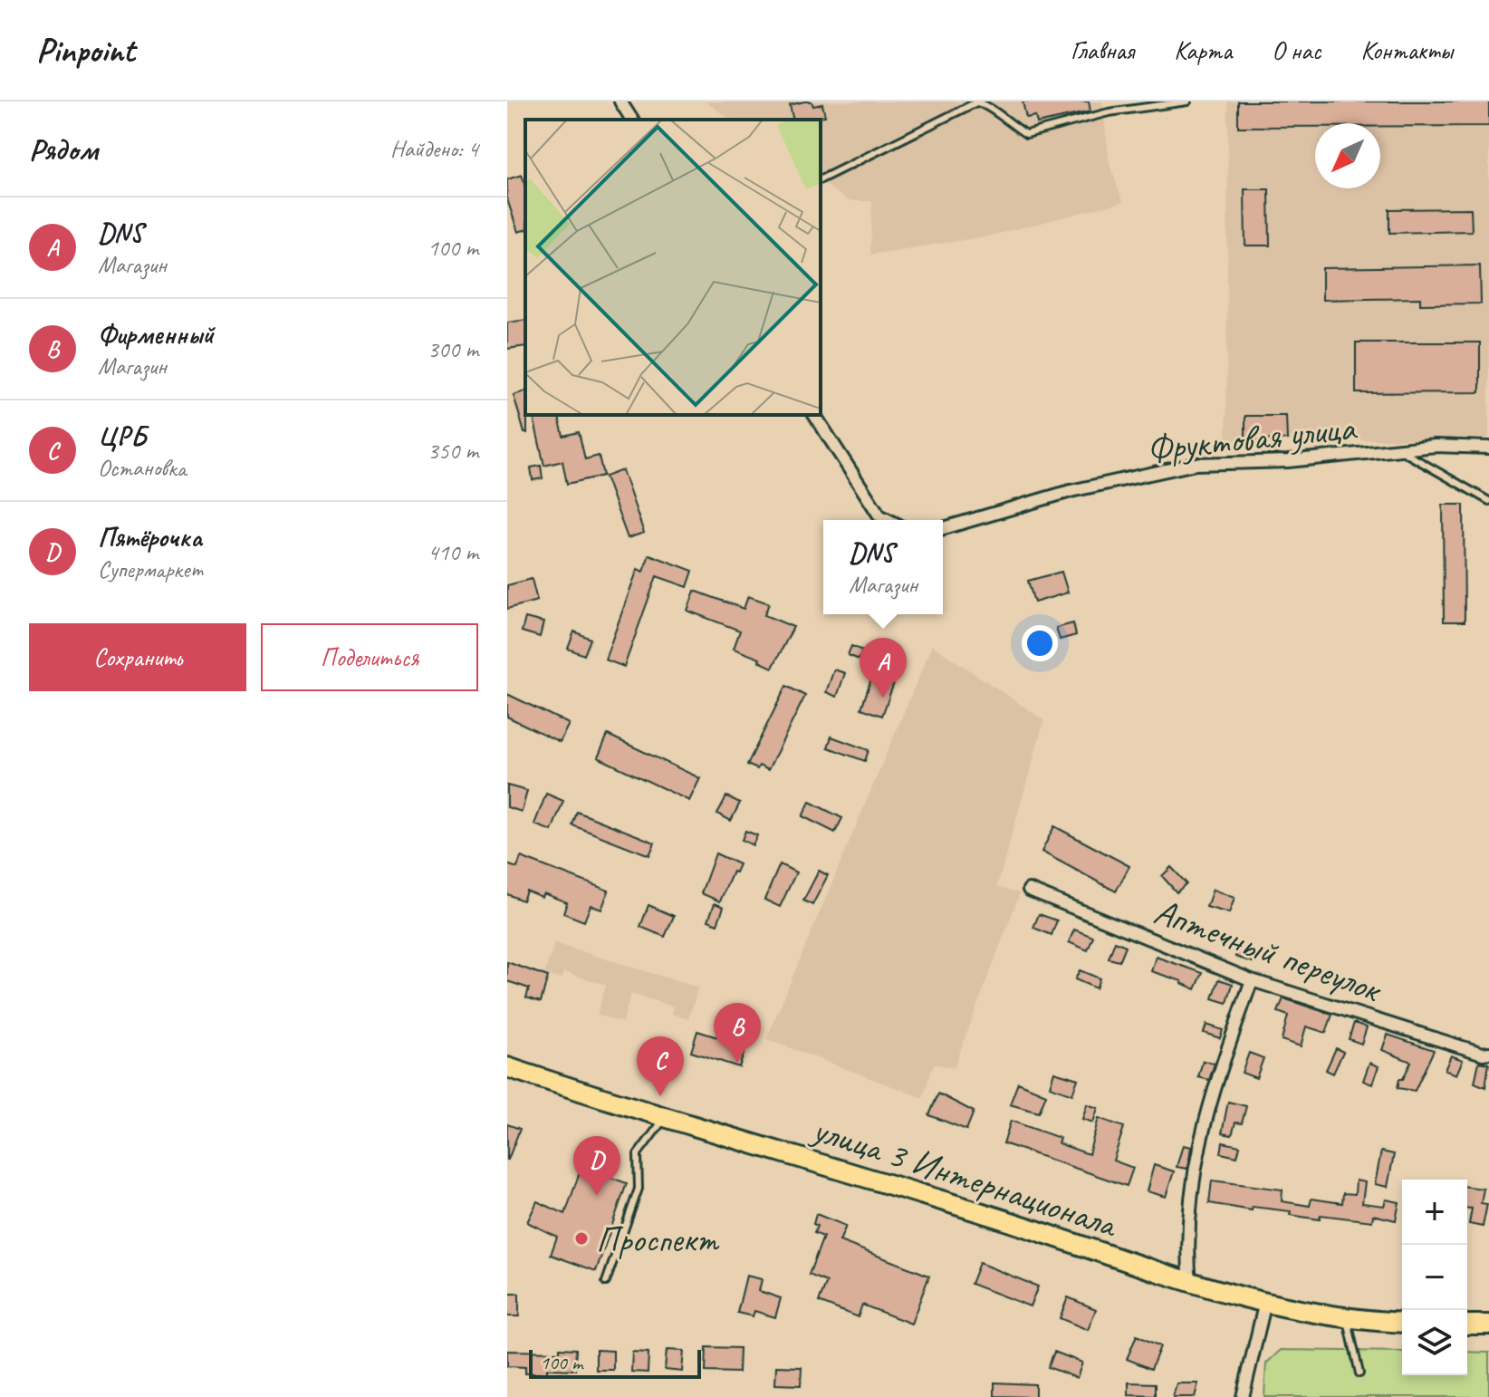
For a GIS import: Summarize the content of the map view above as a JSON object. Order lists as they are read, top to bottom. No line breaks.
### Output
{"streets":{"main road":["улица 3 Интернационала"],"street":["Фруктовая улица","Аптечный переулок"]},"places":["Проспект"],"scale_bar":"100 m","north":"bottom left","page":{"header":"Pinpoint","nav":["Главная","Карта","О нас","Контакты"],"heading":["Рядом","Найдено: 4"],"list":[{"mark":"A","name":"DNS","note":"Магазин","value":"100 m"},{"mark":"B","name":"Фирменный","note":"Магазин","value":"300 m"},{"mark":"C","name":"ЦРБ","note":"Остановка","value":"350 m"},{"mark":"D","name":"Пятёрочка","note":"Супермаркет","value":"410 m"}],"popup":["DNS","Магазин"],"buttons":["Сохранить","Поделиться"],"pins":["A","B","C","D"],"map_buttons":["+","−"],"scale":"100 m"}}
